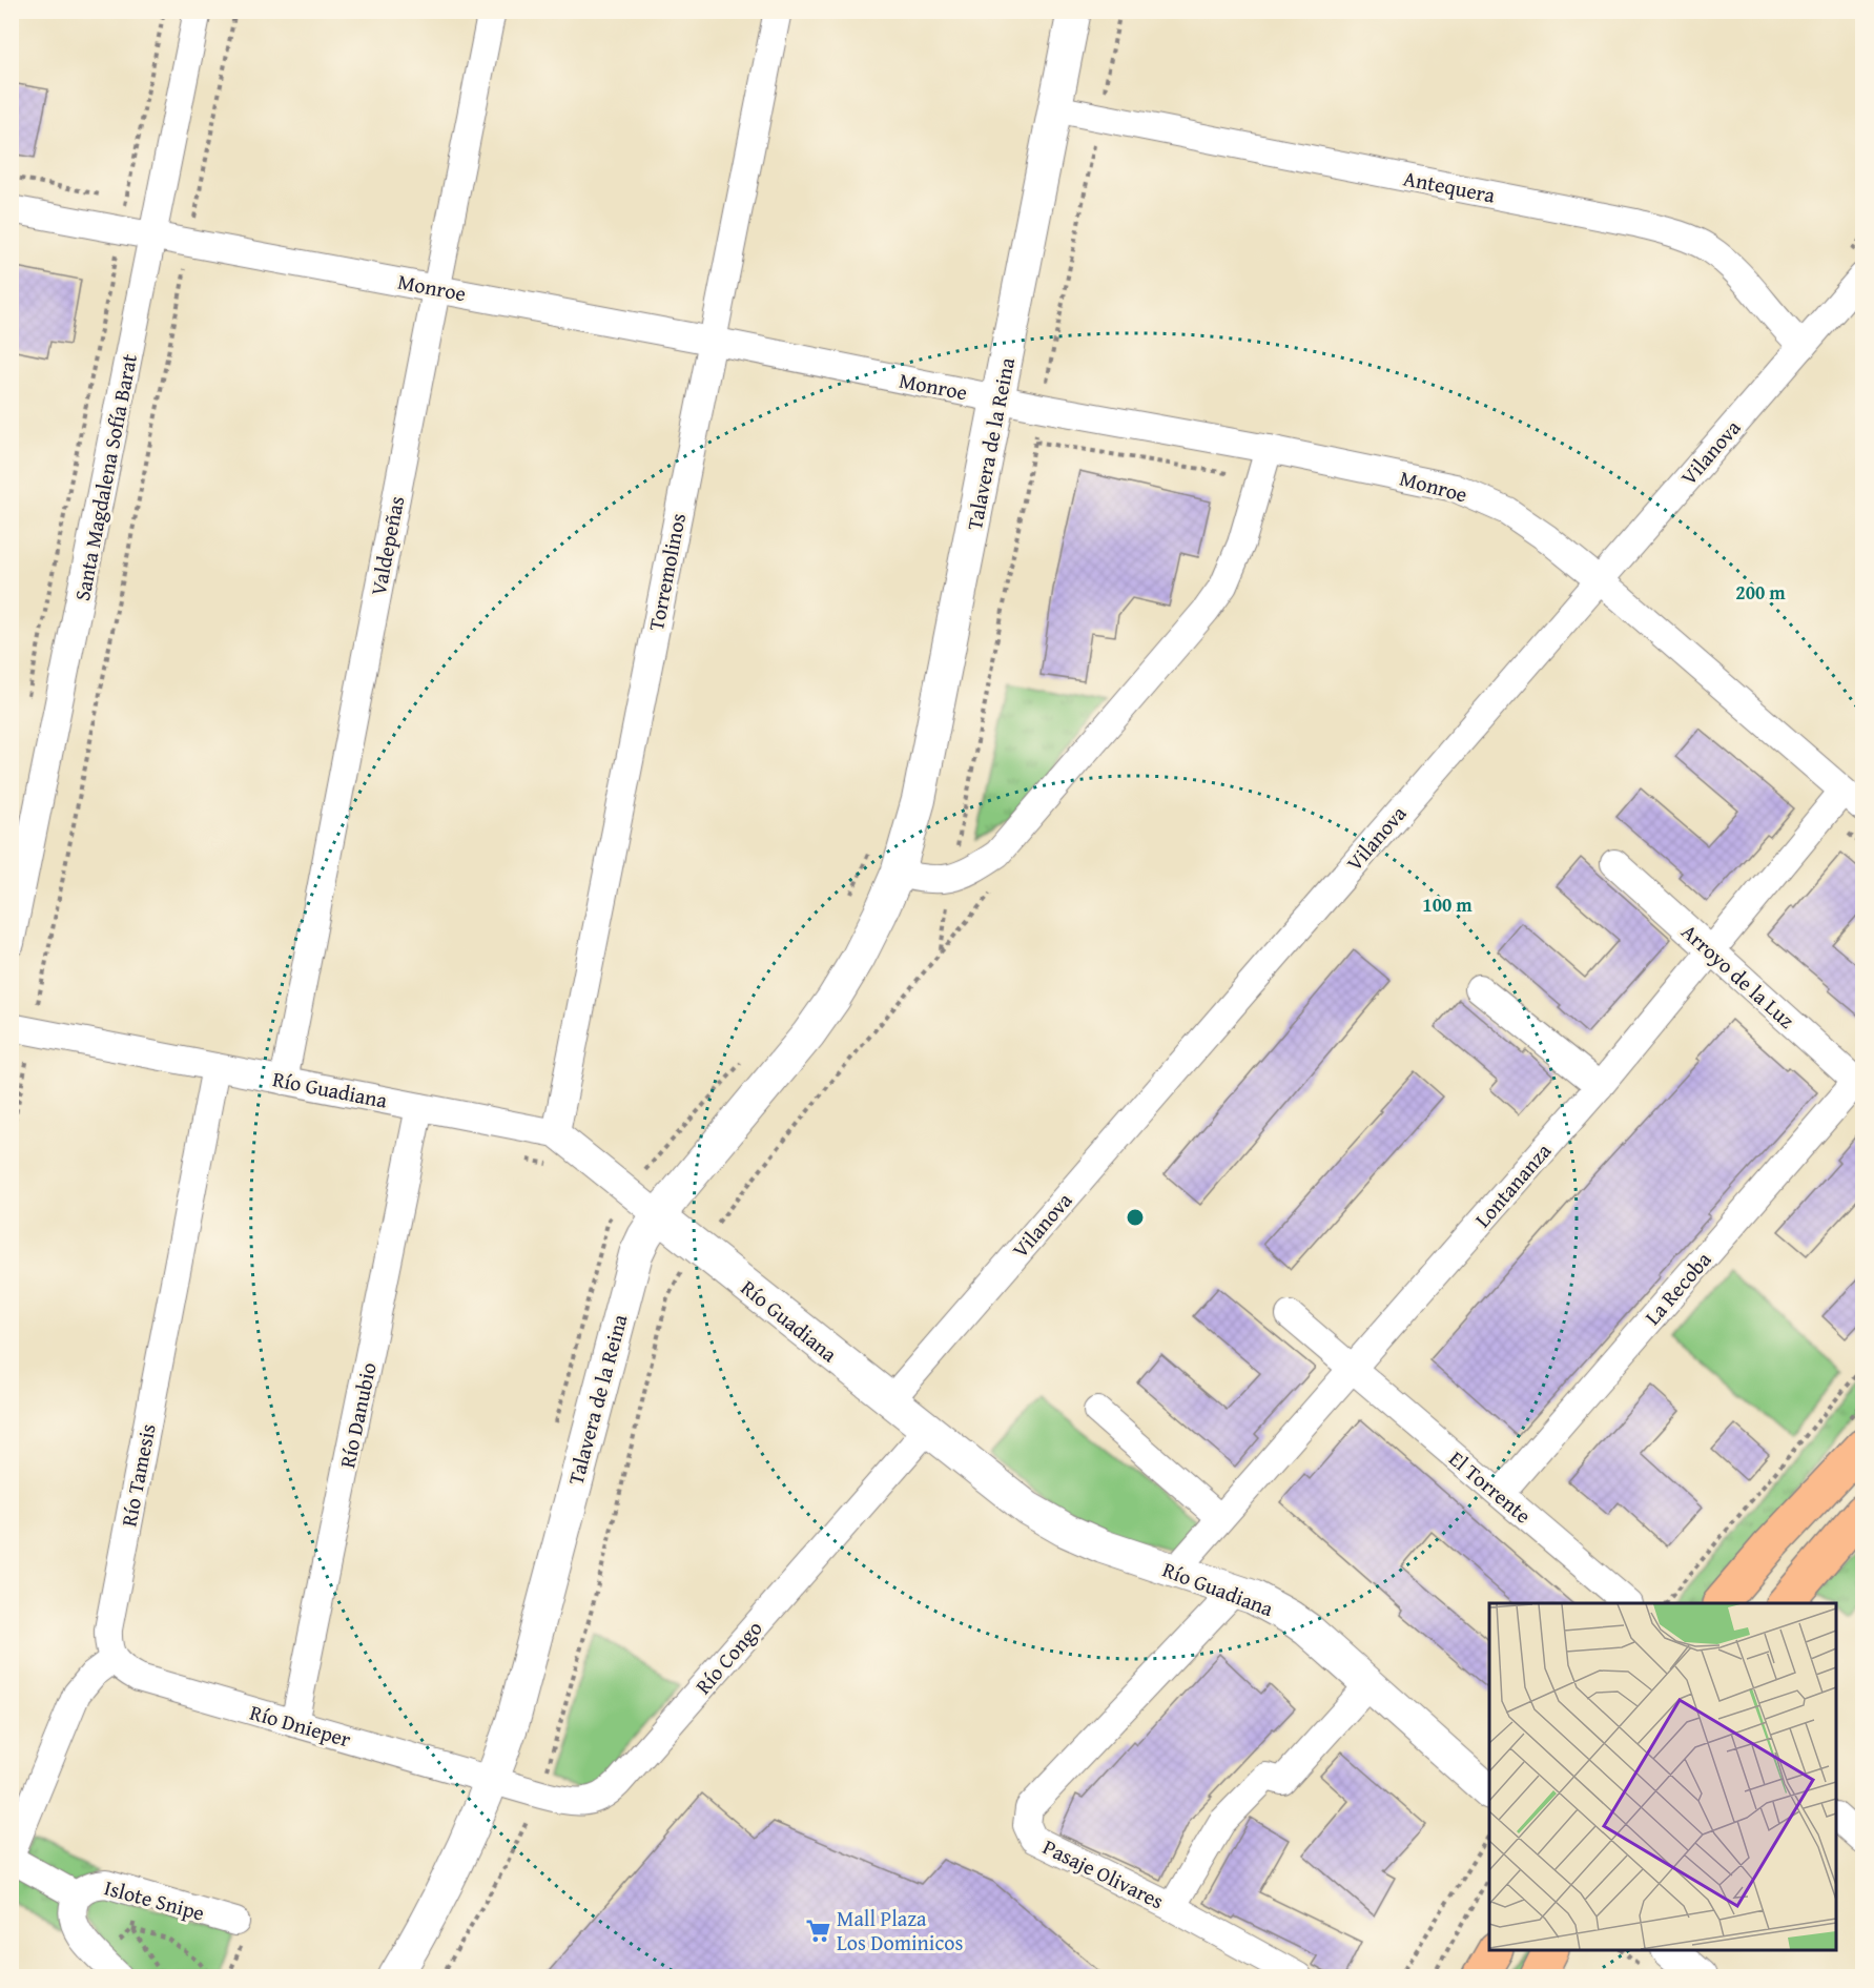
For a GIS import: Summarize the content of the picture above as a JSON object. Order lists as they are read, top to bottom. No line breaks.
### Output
{"streets":{"street":["Antequera","Monroe","Talavera de la Reina","Vilanova","Santa Magdalena Sofía Barat","Valdepeñas","Torremolinos","Arroyo de la Luz","Río Guadiana","Lontananza","La Recoba","Río Danubio","Río Tamesis","El Torrente","Río Congo","Río Dnieper","Pasaje Olivares","Islote Snipe"]},"crossings":[["Antequera","Talavera de la Reina"],["Antequera","Vilanova"],["Monroe","Talavera de la Reina"],["Monroe","Vilanova"],["Monroe","Santa Magdalena Sofía Barat"],["Monroe","Valdepeñas"],["Monroe","Torremolinos"],["Monroe","Lontananza"],["Talavera de la Reina","Río Guadiana"],["Talavera de la Reina","Río Congo"],["Talavera de la Reina","Río Dnieper"],["Vilanova","Río Guadiana"],["Valdepeñas","Río Guadiana"],["Torremolinos","Río Guadiana"],["Arroyo de la Luz","Lontananza"],["Arroyo de la Luz","La Recoba"],["Río Guadiana","Lontananza"],["Río Guadiana","Río Danubio"],["Río Guadiana","Río Tamesis"],["Río Guadiana","Río Congo"],["Río Guadiana","Pasaje Olivares"],["Lontananza","El Torrente"],["La Recoba","El Torrente"],["Río Danubio","Río Dnieper"],["Río Tamesis","Río Dnieper"],["Río Congo","Río Dnieper"]],"places":{"supermarket":["Mall Plaza Los Dominicos"]},"rings":["200 m","100 m"]}
